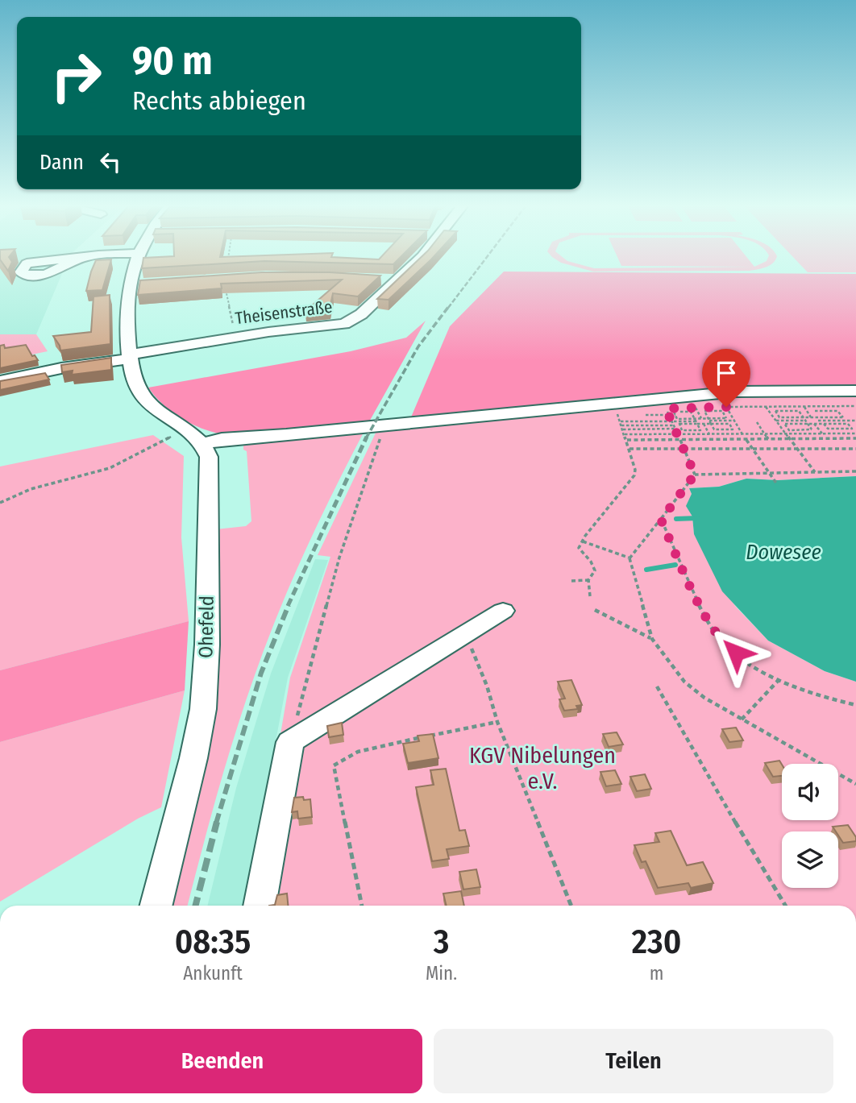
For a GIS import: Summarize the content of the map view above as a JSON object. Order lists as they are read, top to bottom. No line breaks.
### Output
{"streets":{"street":["Theisenstraße","Ohefeld"]},"water":["Dowesee"],"parks":["KGV Nibelungen e.V."],"page":{"turn":["90 m","Rechts abbiegen"],"then":"Dann","eta":["08:35","Ankunft","3","Min.","230","m"],"buttons":["Beenden","Teilen"]}}
